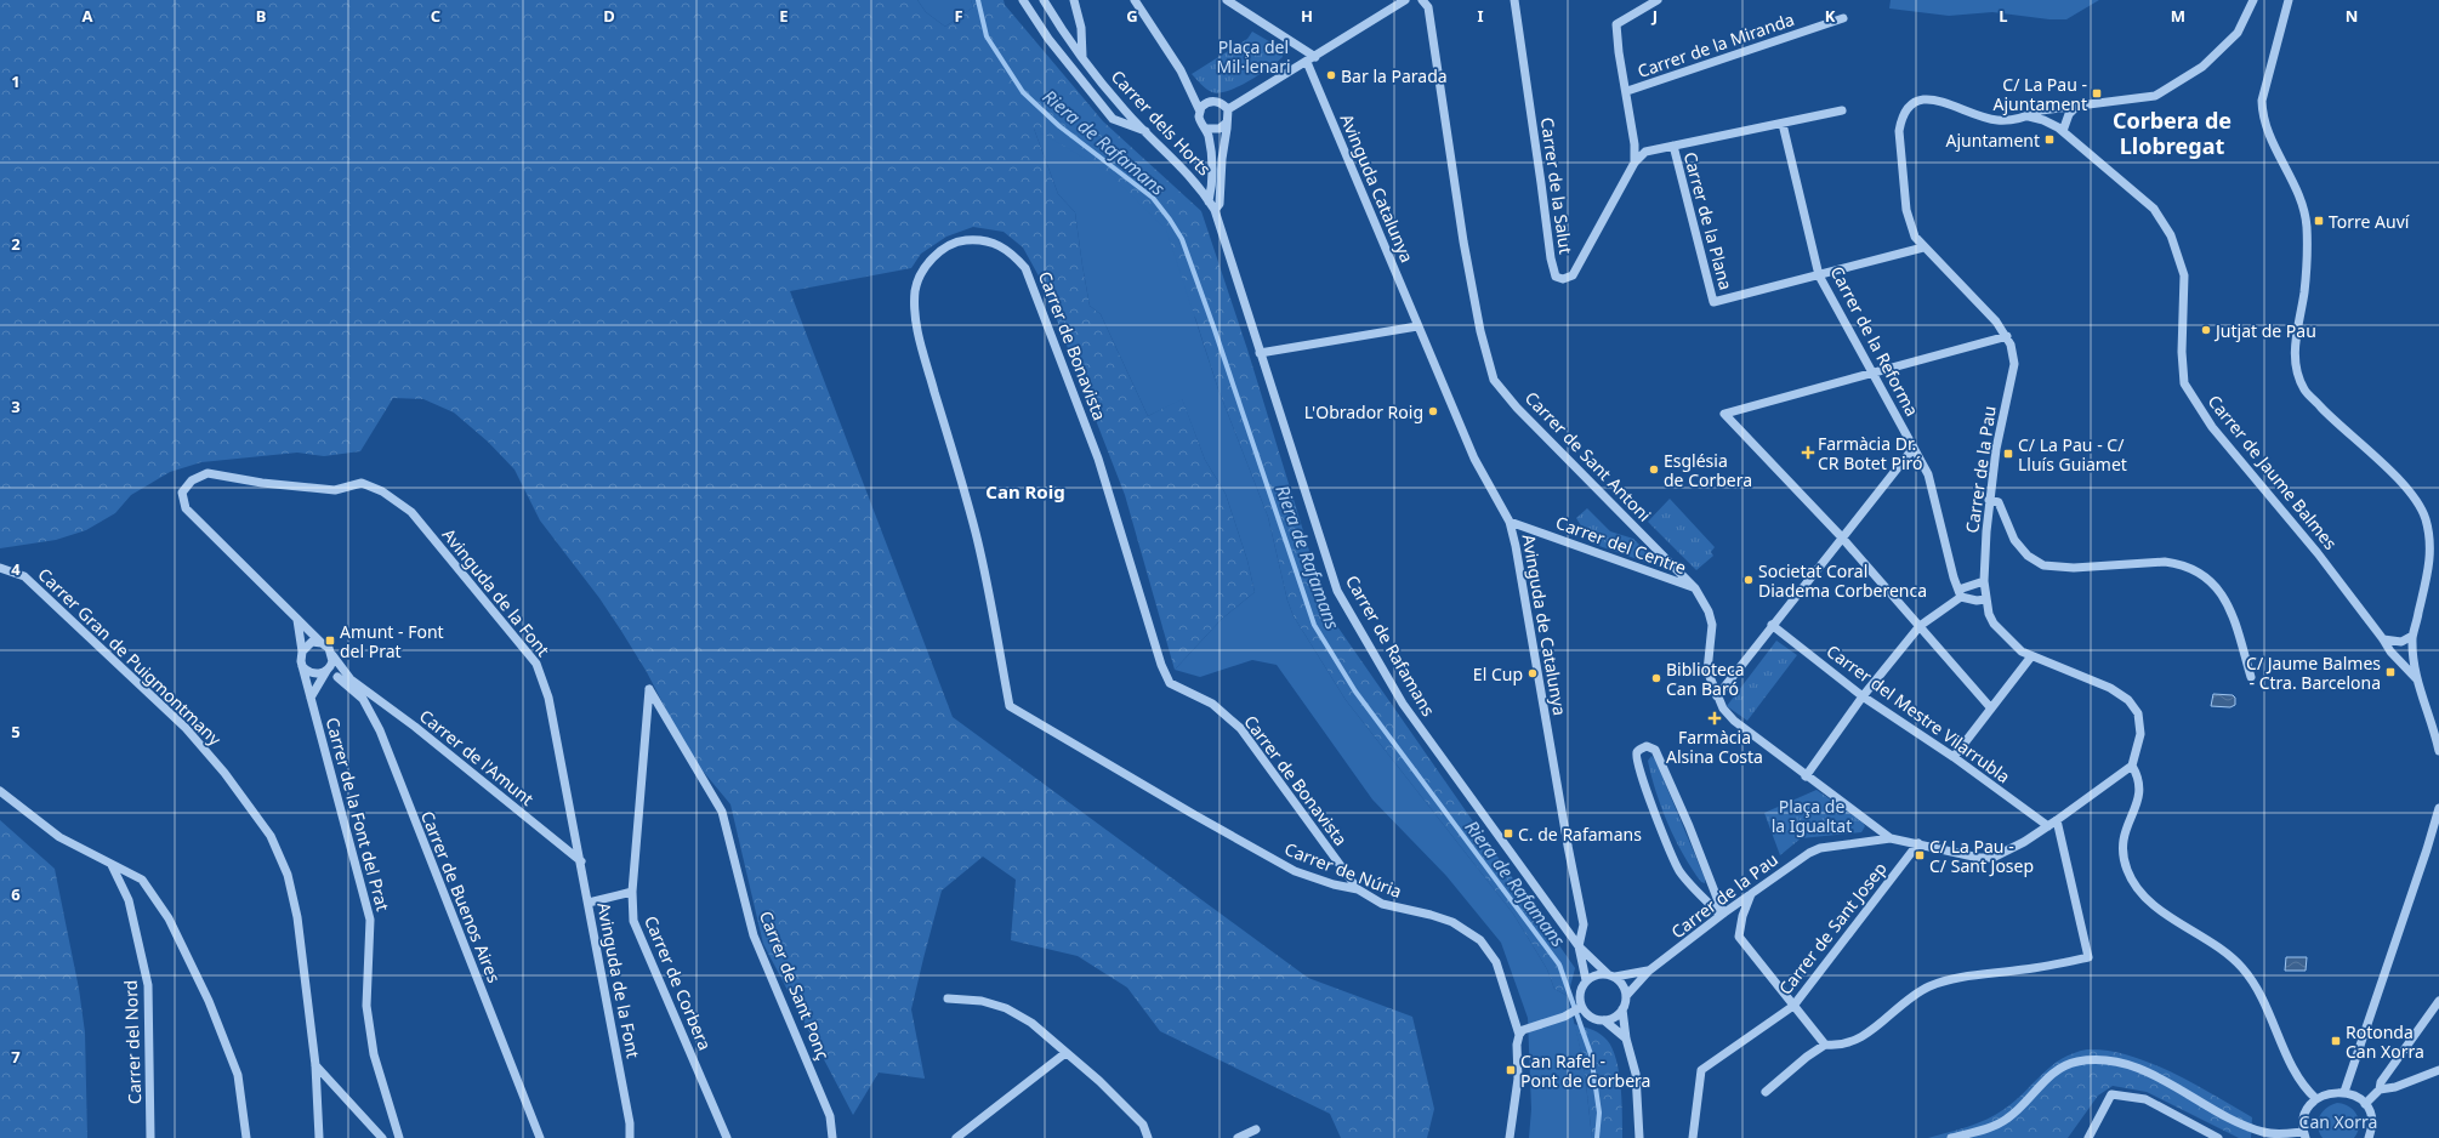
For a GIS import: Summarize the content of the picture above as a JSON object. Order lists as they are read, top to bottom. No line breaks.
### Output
{"streets":{"street":["Carrer de la Miranda","Carrer dels Horts","Carrer de la Salut","Avinguda Catalunya","Carrer de la Plana","Carrer de la Reforma","Carrer de Bonavista","Carrer de Sant Antoni","Carrer de la Pau","Carrer de Jaume Balmes","Carrer del Centre","Avinguda de la Font","Avinguda de Catalunya","Carrer de Rafamans","Carrer Gran de Puigmontmany","Carrer del Mestre Vilarrubla","Carrer de l'Amunt","Carrer de la Font del Prat","Carrer de Núria","Carrer de Buenos Aires","Carrer de Sant Josep","Carrer de Corbera","Carrer de Sant Ponç","Carrer del Nord"]},"crossings":[["Carrer dels Horts","Carrer de Rafamans"],["Carrer de la Salut","Carrer de la Plana"],["Carrer de la Salut","Carrer de la Reforma"],["Avinguda Catalunya","Avinguda de Catalunya"],["Carrer de la Plana","Carrer de la Reforma"],["Carrer de Bonavista","Carrer de Núria"],["Carrer de Sant Antoni","Carrer de la Pau"],["Carrer de Sant Antoni","Carrer del Centre"],["Carrer de la Pau","Carrer de Jaume Balmes"],["Carrer de la Pau","Carrer de Rafamans"],["Carrer de la Pau","Carrer del Mestre Vilarrubla"],["Carrer de la Pau","Carrer de Sant Josep"],["Carrer del Centre","Avinguda de Catalunya"],["Avinguda de la Font","Carrer de l'Amunt"],["Avinguda de la Font","Carrer de la Font del Prat"],["Avinguda de Catalunya","Carrer de Rafamans"],["Carrer de l'Amunt","Carrer de la Font del Prat"],["Carrer de l'Amunt","Carrer de Buenos Aires"],["Carrer de Corbera","Carrer de Sant Ponç"]],"districts":["Corbera de Llobregat","Can Roig"],"water":["Riera de Rafamans"],"parks":["Plaça del Mil·lenari","Plaça de la Igualtat","Can Xorra"],"places":{"other":["Bar la Parada","Jutjat de Pau","L'Obrador Roig","Església de Corbera","Societat Coral Diadema Corberenca","El Cup","Biblioteca Can Baró"],"transit":["C/ La Pau - Ajuntament","Ajuntament","Torre Auví","C/ La Pau - C/ Lluís Guiamet","Amunt - Font del Prat","C/ Jaume Balmes - Ctra. Barcelona","C. de Rafamans","C/ La Pau - C/ Sant Josep","Rotonda Can Xorra","Can Rafel - Pont de Corbera"],"health":["Farmàcia Dr. CR Botet Piró","Farmàcia Alsina Costa"]},"grid":{"columns":["A","B","C","D","E","F","G","H","I","J","K","L","M","N"],"rows":["1","2","3","4","5","6","7"]}}
